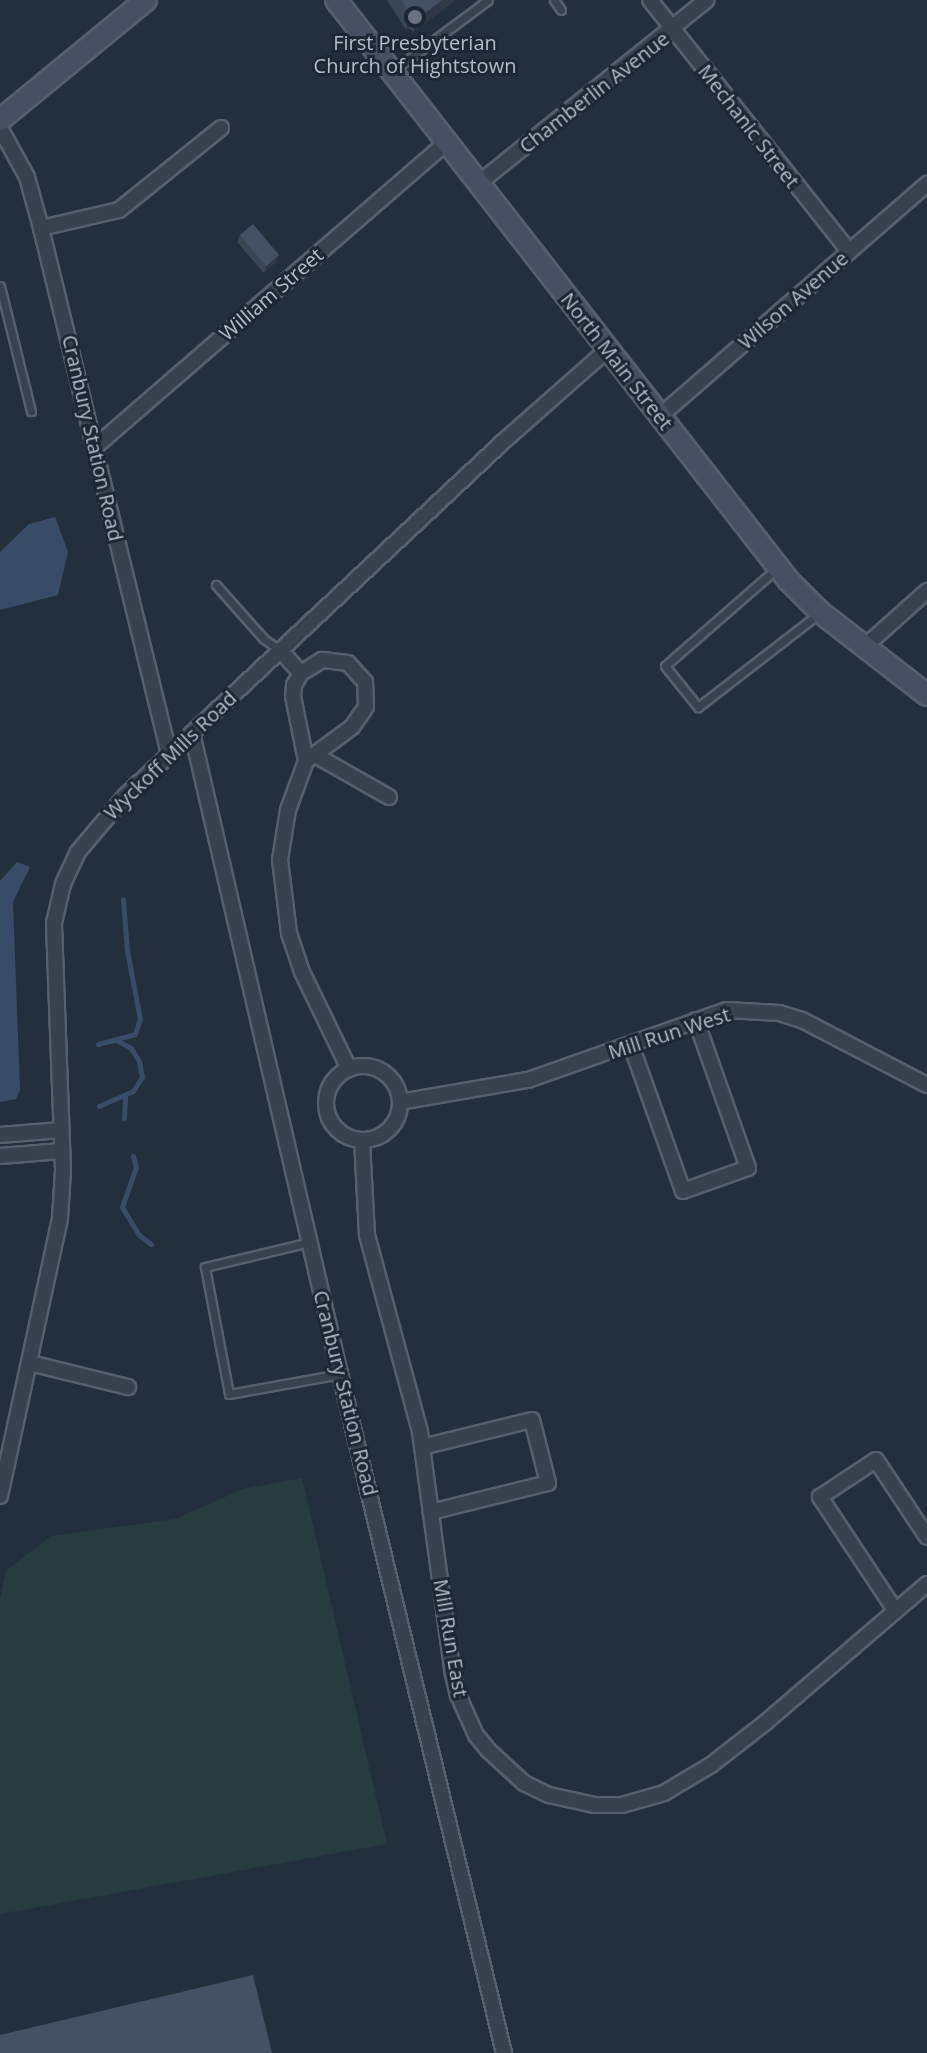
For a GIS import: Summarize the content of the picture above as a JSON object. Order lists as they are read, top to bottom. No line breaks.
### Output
{"streets":{"street":["Chamberlin Avenue","Mechanic Street","William Street","Wilson Avenue","North Main Street","Cranbury Station Road","Wyckoff Mills Road","Mill Run West","Mill Run East"]},"crossings":[["Chamberlin Avenue","Mechanic Street"],["Chamberlin Avenue","North Main Street"],["Mechanic Street","Wilson Avenue"],["William Street","North Main Street"],["William Street","Cranbury Station Road"],["Wilson Avenue","North Main Street"],["North Main Street","Wyckoff Mills Road"],["Cranbury Station Road","Wyckoff Mills Road"],["Mill Run West","Mill Run East"]],"places":["First Presbyterian Church of Hightstown"]}
